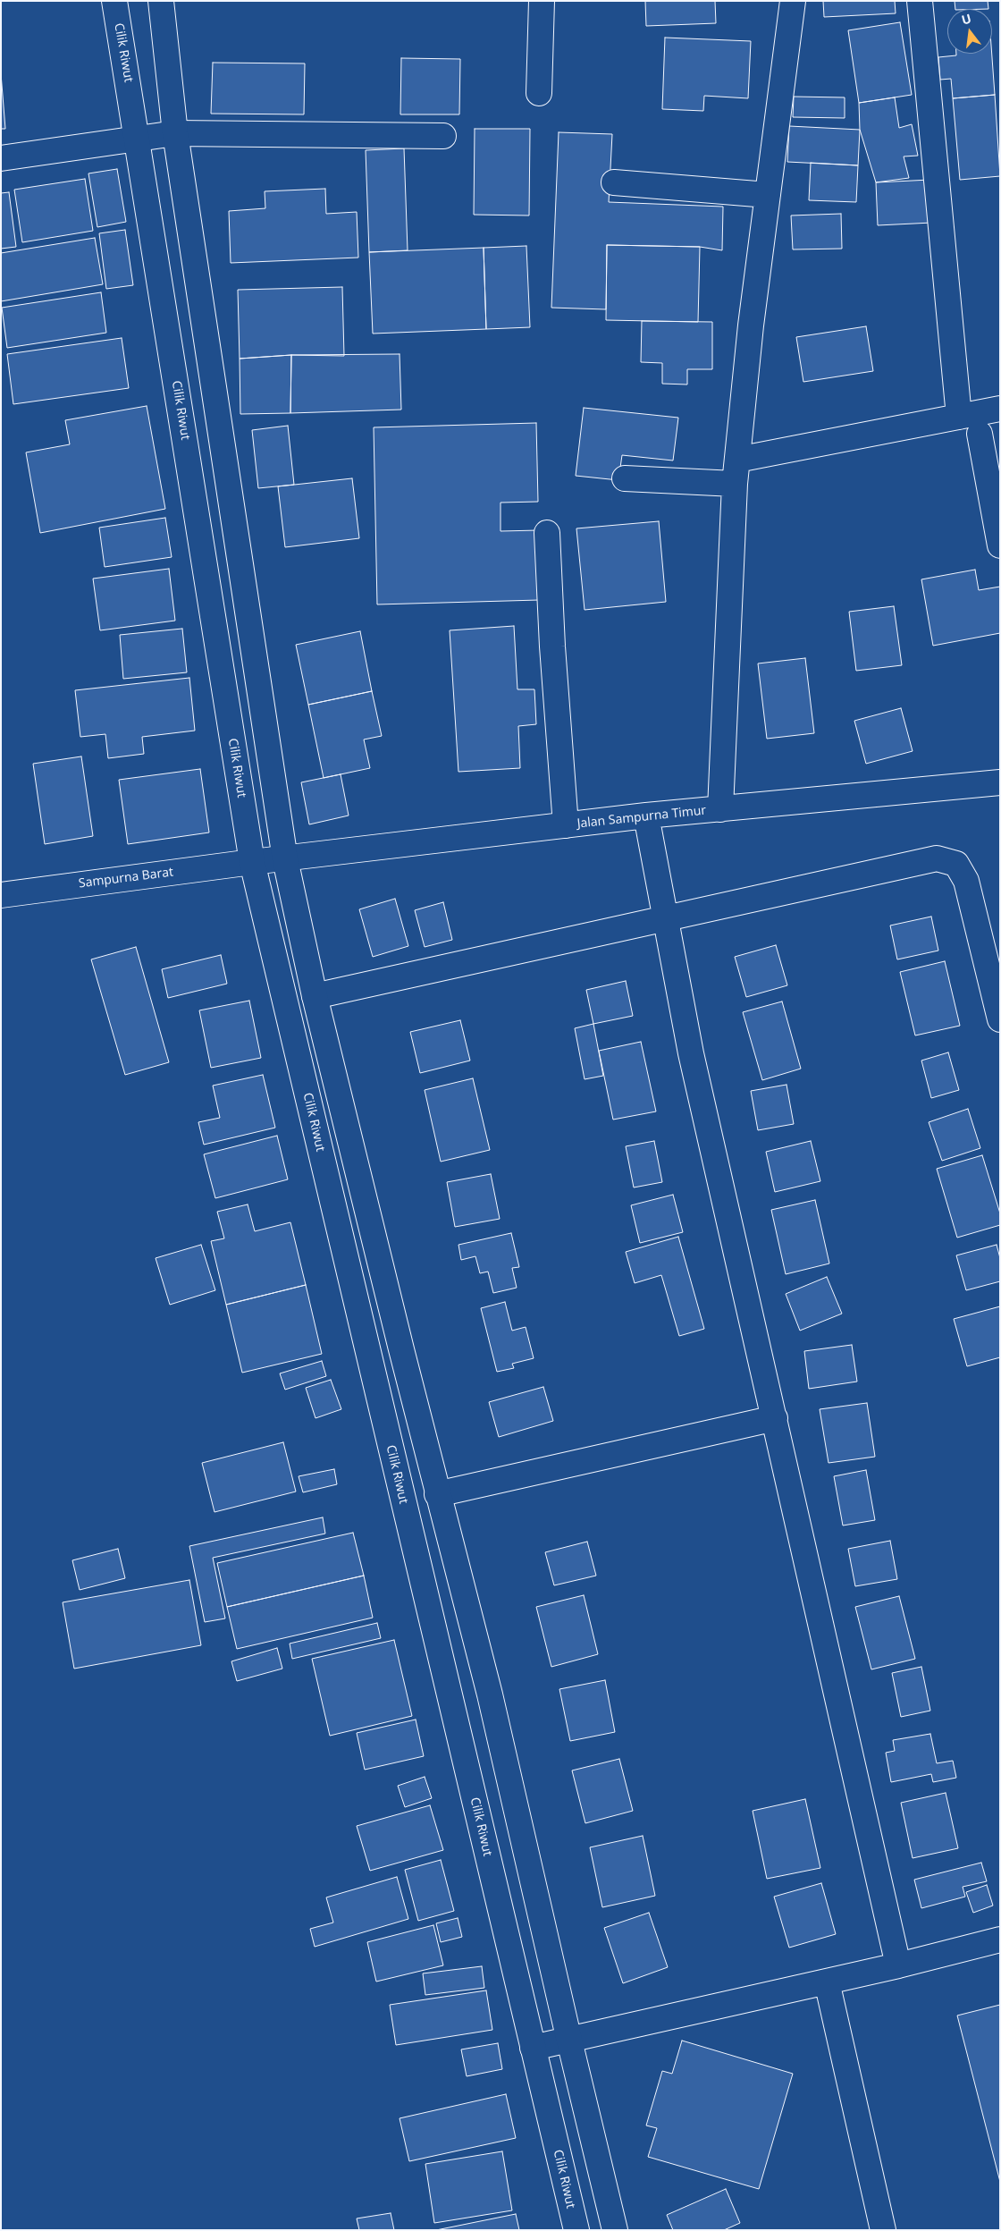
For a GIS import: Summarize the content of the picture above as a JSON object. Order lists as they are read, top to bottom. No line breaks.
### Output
{"streets":{"street":["Cilik Riwut","Jalan Sampurna Timur","Sampurna Barat"]},"crossings":[["Cilik Riwut","Jalan Sampurna Timur"],["Cilik Riwut","Sampurna Barat"],["Jalan Sampurna Timur","Sampurna Barat"]],"north":"top"}
